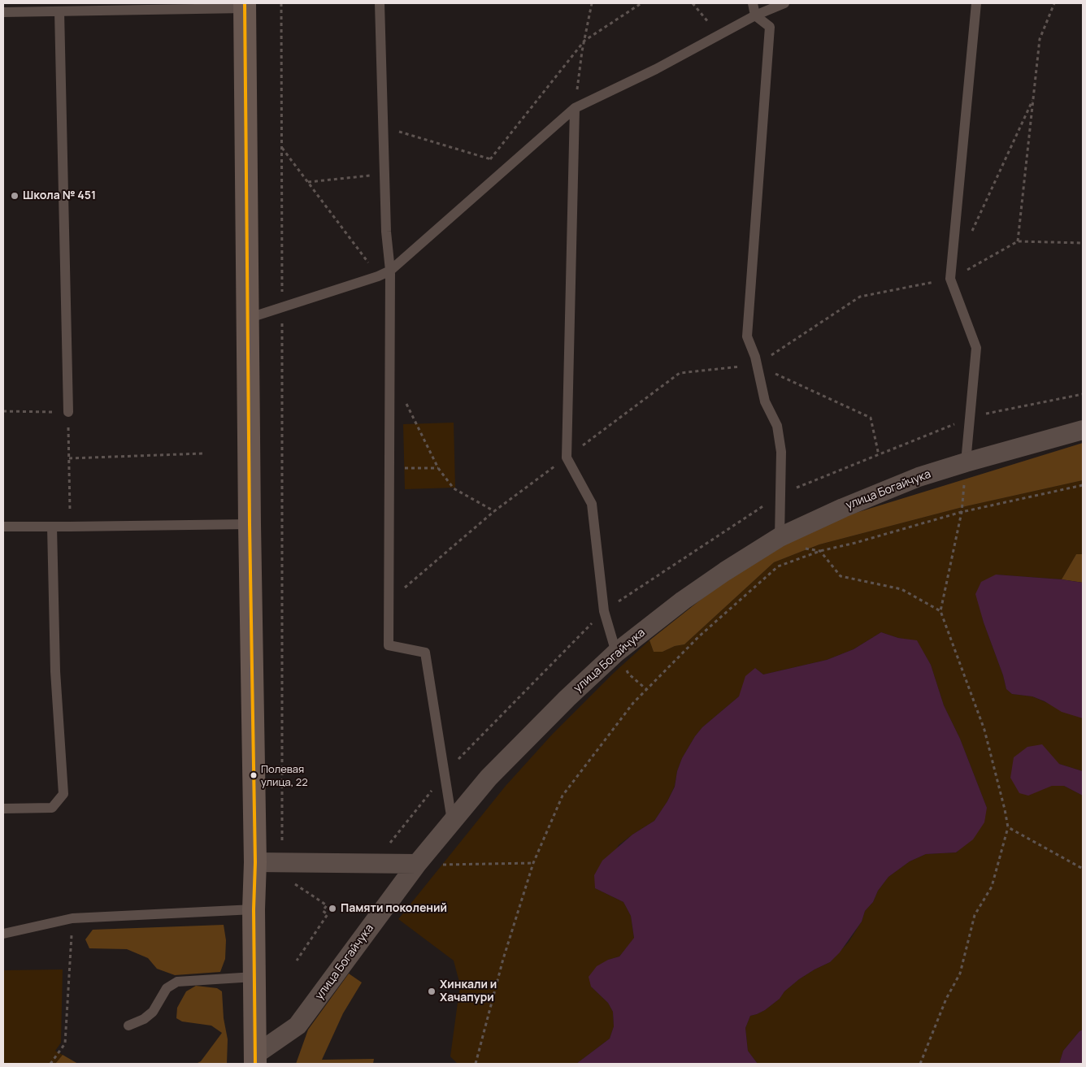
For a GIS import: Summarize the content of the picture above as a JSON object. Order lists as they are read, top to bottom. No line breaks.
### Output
{"streets":{"street":["улица Богайчука"]},"places":["Школа № 451","Полевая улица, 22","Памяти поколений","Хинкали и Хачапури"]}
